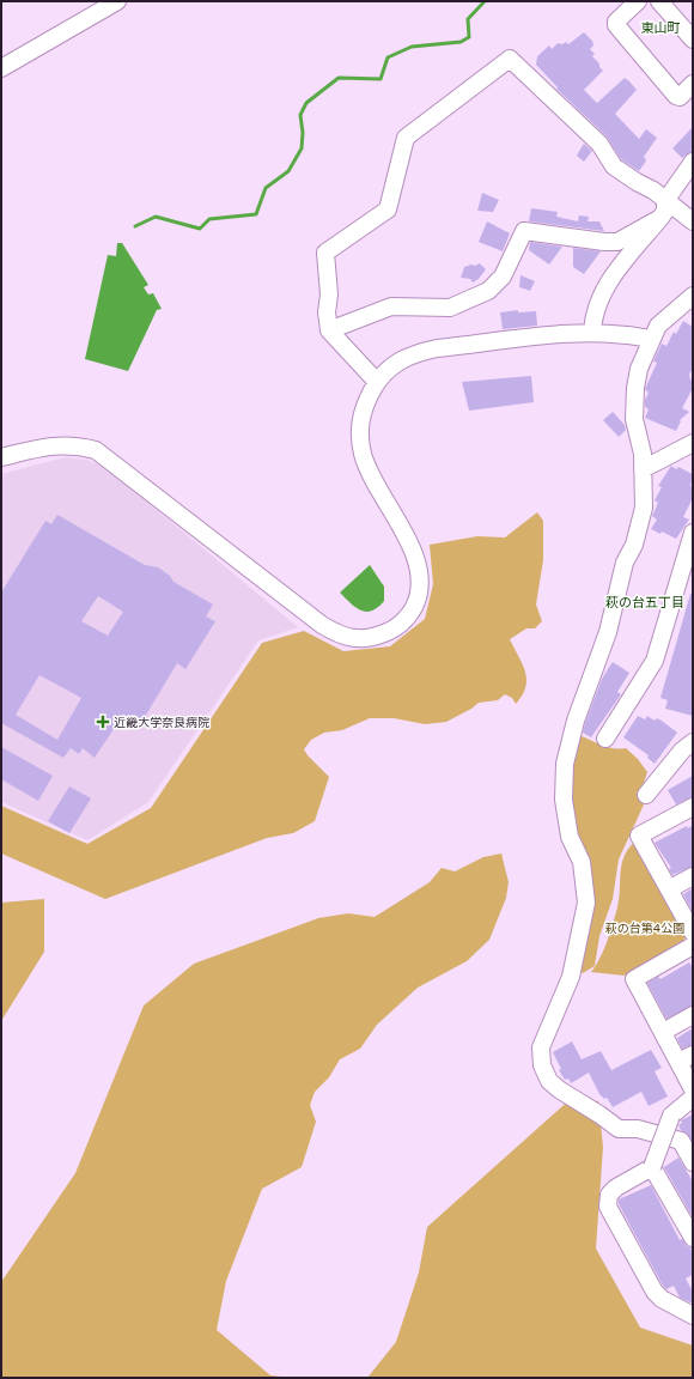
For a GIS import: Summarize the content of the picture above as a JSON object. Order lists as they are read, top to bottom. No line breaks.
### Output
{"districts":["東山町","萩の台五丁目"],"parks":["萩の台第4公園"],"places":{"health":["近畿大学奈良病院"]}}
